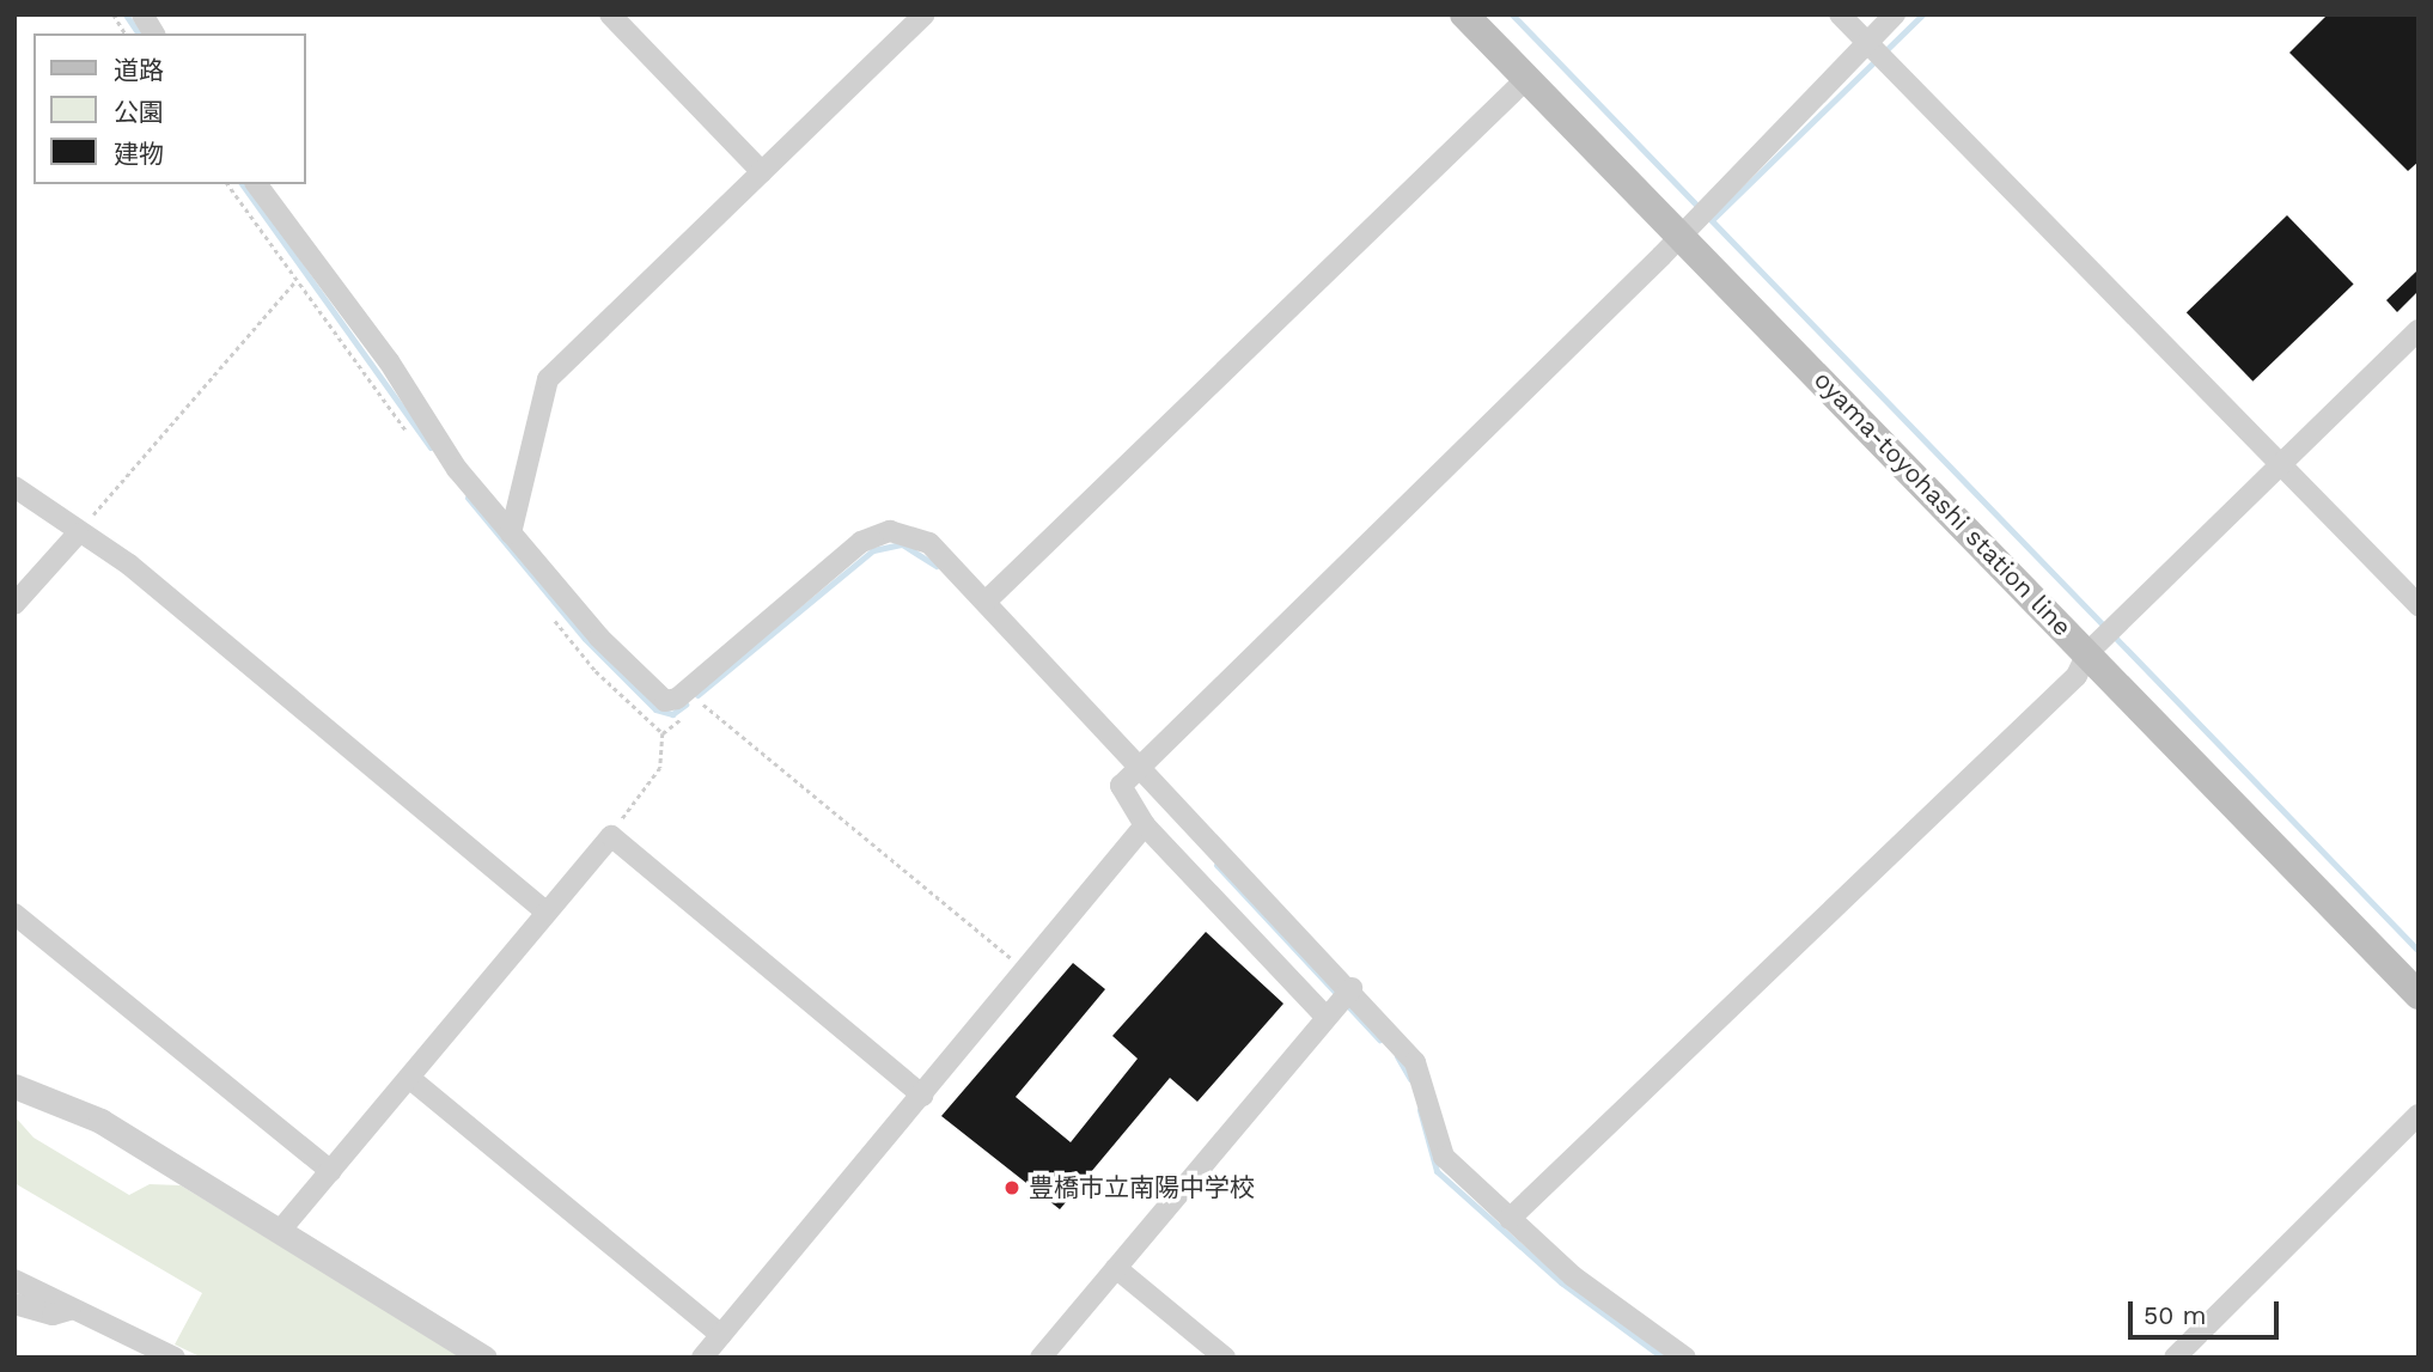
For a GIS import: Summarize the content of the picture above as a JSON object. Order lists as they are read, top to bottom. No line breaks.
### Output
{"streets":{"main road":["oyama-toyohashi station line"]},"places":["豊橋市立南陽中学校"],"legend":["道路","公園","建物"],"scale_bar":"50 m"}
